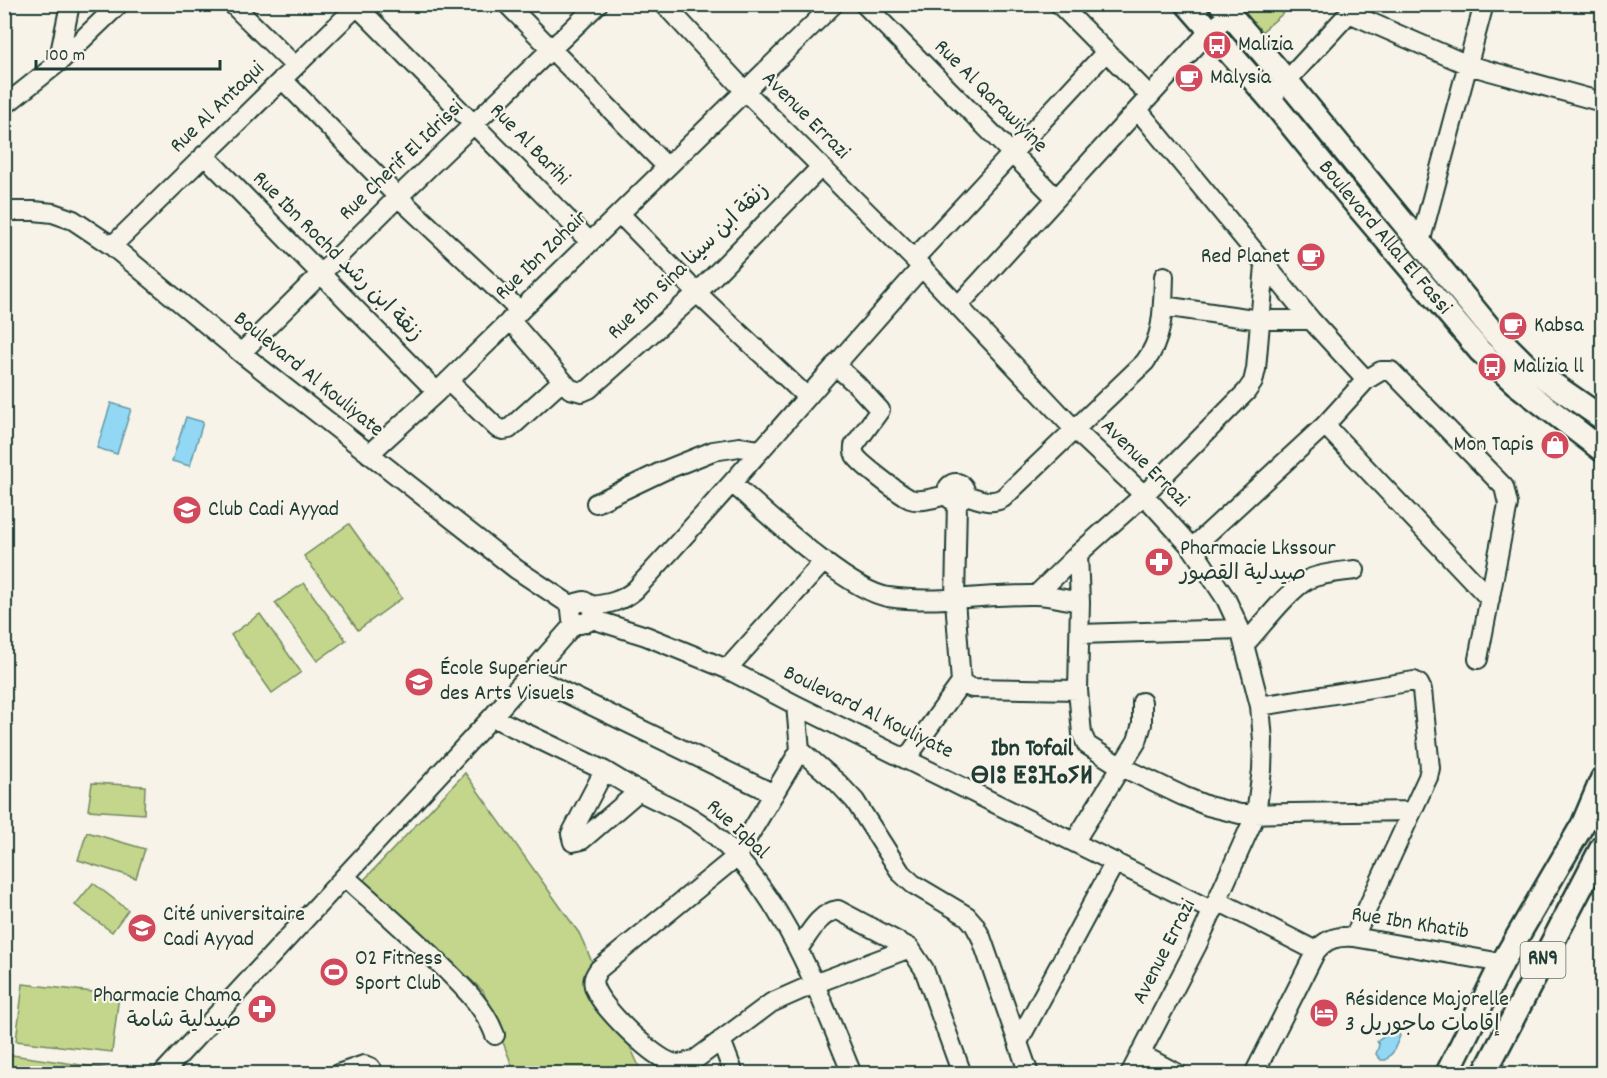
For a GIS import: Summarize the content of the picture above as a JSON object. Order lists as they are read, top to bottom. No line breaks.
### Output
{"streets":{"main road":["Boulevard Allal El Fassi","RN9"],"street":["Rue Al Qarawiyine","Rue Al Antaqui","Avenue Errazi","Rue Al Barihi","Rue Cherif El Idrissi","Rue Ibn Zohair","Rue Ibn Rochd زنقة ابن رشد","Rue Ibn Sina زنقة ابن سينا","Boulevard Al Kouliyate","Rue Iqbal","Rue Ibn Khatib"]},"crossings":[["Rue Al Antaqui","Rue Al Barihi"],["Rue Al Antaqui","Rue Ibn Rochd زنقة ابن رشد"],["Rue Al Antaqui","Boulevard Al Kouliyate"],["Avenue Errazi","Rue Ibn Zohair"],["Avenue Errazi","Rue Ibn Sina زنقة ابن سينا"],["Avenue Errazi","Boulevard Al Kouliyate"],["Rue Al Barihi","Rue Cherif El Idrissi"],["Rue Al Barihi","Rue Ibn Zohair"],["Rue Cherif El Idrissi","Rue Ibn Rochd زنقة ابن رشد"],["Rue Cherif El Idrissi","Boulevard Al Kouliyate"],["Rue Ibn Zohair","Rue Ibn Rochd زنقة ابن رشد"],["Rue Ibn Zohair","Boulevard Al Kouliyate"],["Rue Ibn Rochd زنقة ابن رشد","Rue Ibn Sina زنقة ابن سينا"],["Rue Ibn Khatib","RN9"]],"districts":["Ibn Tofail ⴱⵏⵓ ⵟⵓⴼⴰⵢⵍ"],"places":{"bus stop":["Malizia","Malizia ll"],"cafe":["Malysia","Red Planet","Kabsa"],"shop":["Mon Tapis"],"school or university":["Club Cadi Ayyad","École Superieur des Arts Visuels","Cité universitaire Cadi Ayyad"],"pharmacy":["Pharmacie Lkssour صيدلية القصور","Pharmacie Chama صيدلية شامة"],"sports":["O2 Fitness Sport Club"],"hotel":["Résidence Majorelle إقامات ماجوريل 3"]},"scale_bar":"100 m"}
